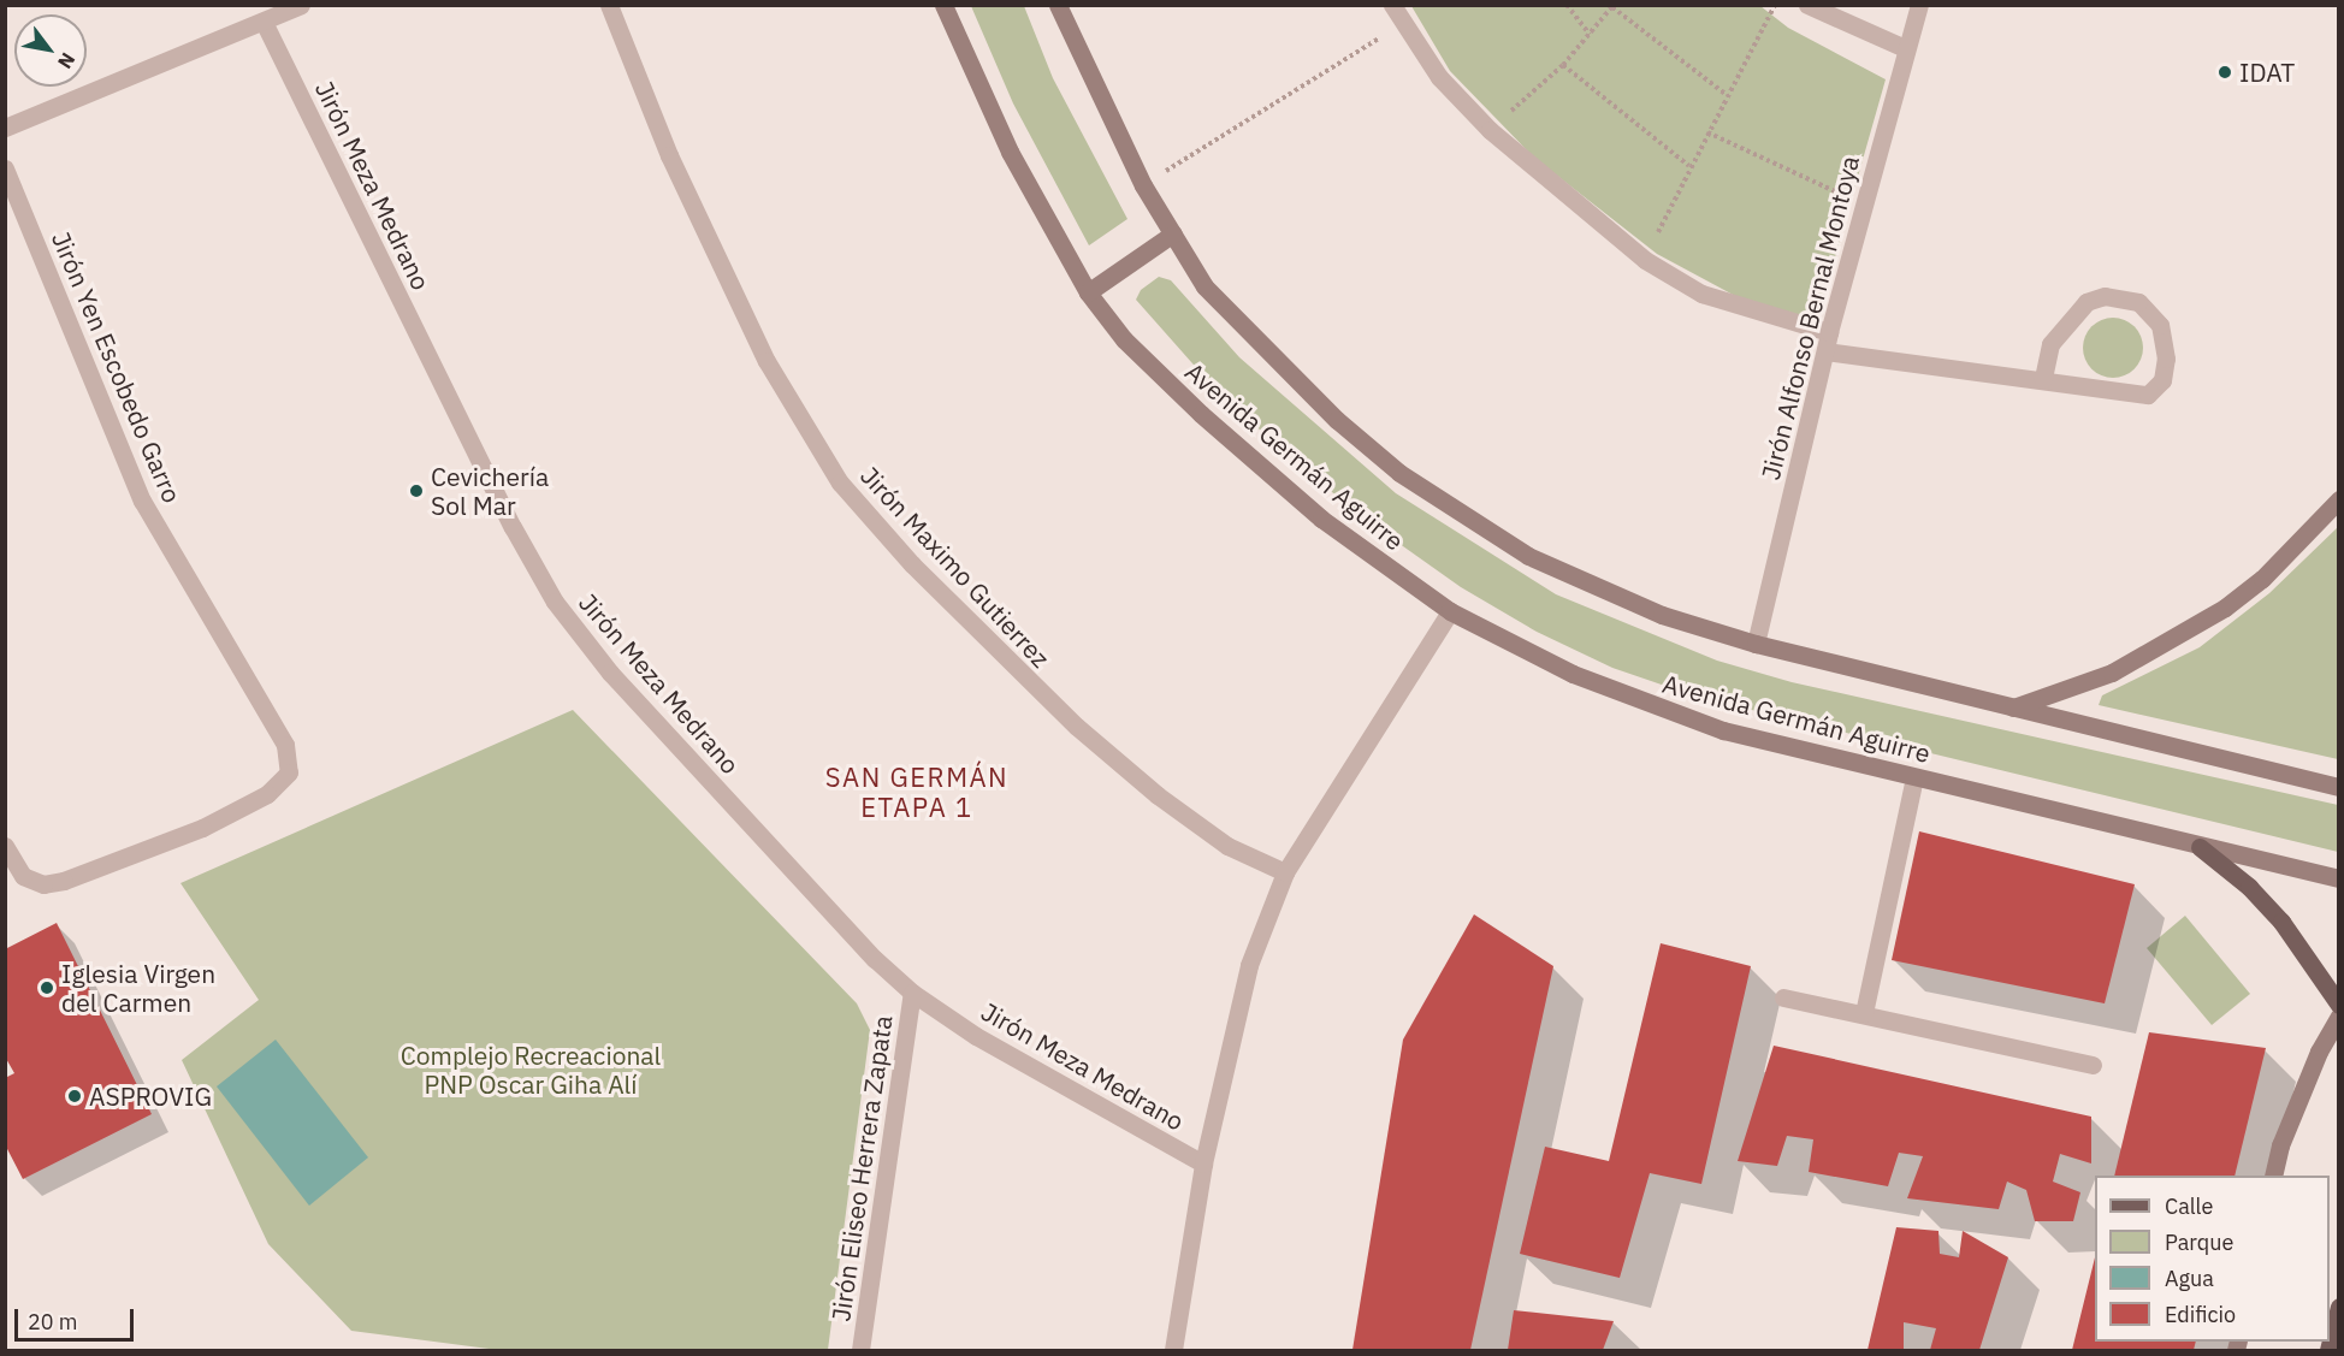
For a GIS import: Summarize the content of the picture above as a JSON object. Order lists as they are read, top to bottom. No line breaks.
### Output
{"streets":{"main road":["Avenida Germán Aguirre"],"street":["Jirón Meza Medrano","Jirón Alfonso Bernal Montoya","Jirón Yen Escobedo Garro","Jirón Maximo Gutierrez","Jirón Eliseo Herrera Zapata"]},"crossings":[["Jirón Meza Medrano","Jirón Eliseo Herrera Zapata"]],"districts":["SAN GERMÁN ETAPA 1"],"parks":["Complejo Recreacional PNP Oscar Giha Alí"],"places":["IDAT","Cevichería Sol Mar","Iglesia Virgen del Carmen","ASPROVIG"],"legend":["Calle","Parque","Agua","Edificio"],"scale_bar":"20 m","north":"bottom right"}
